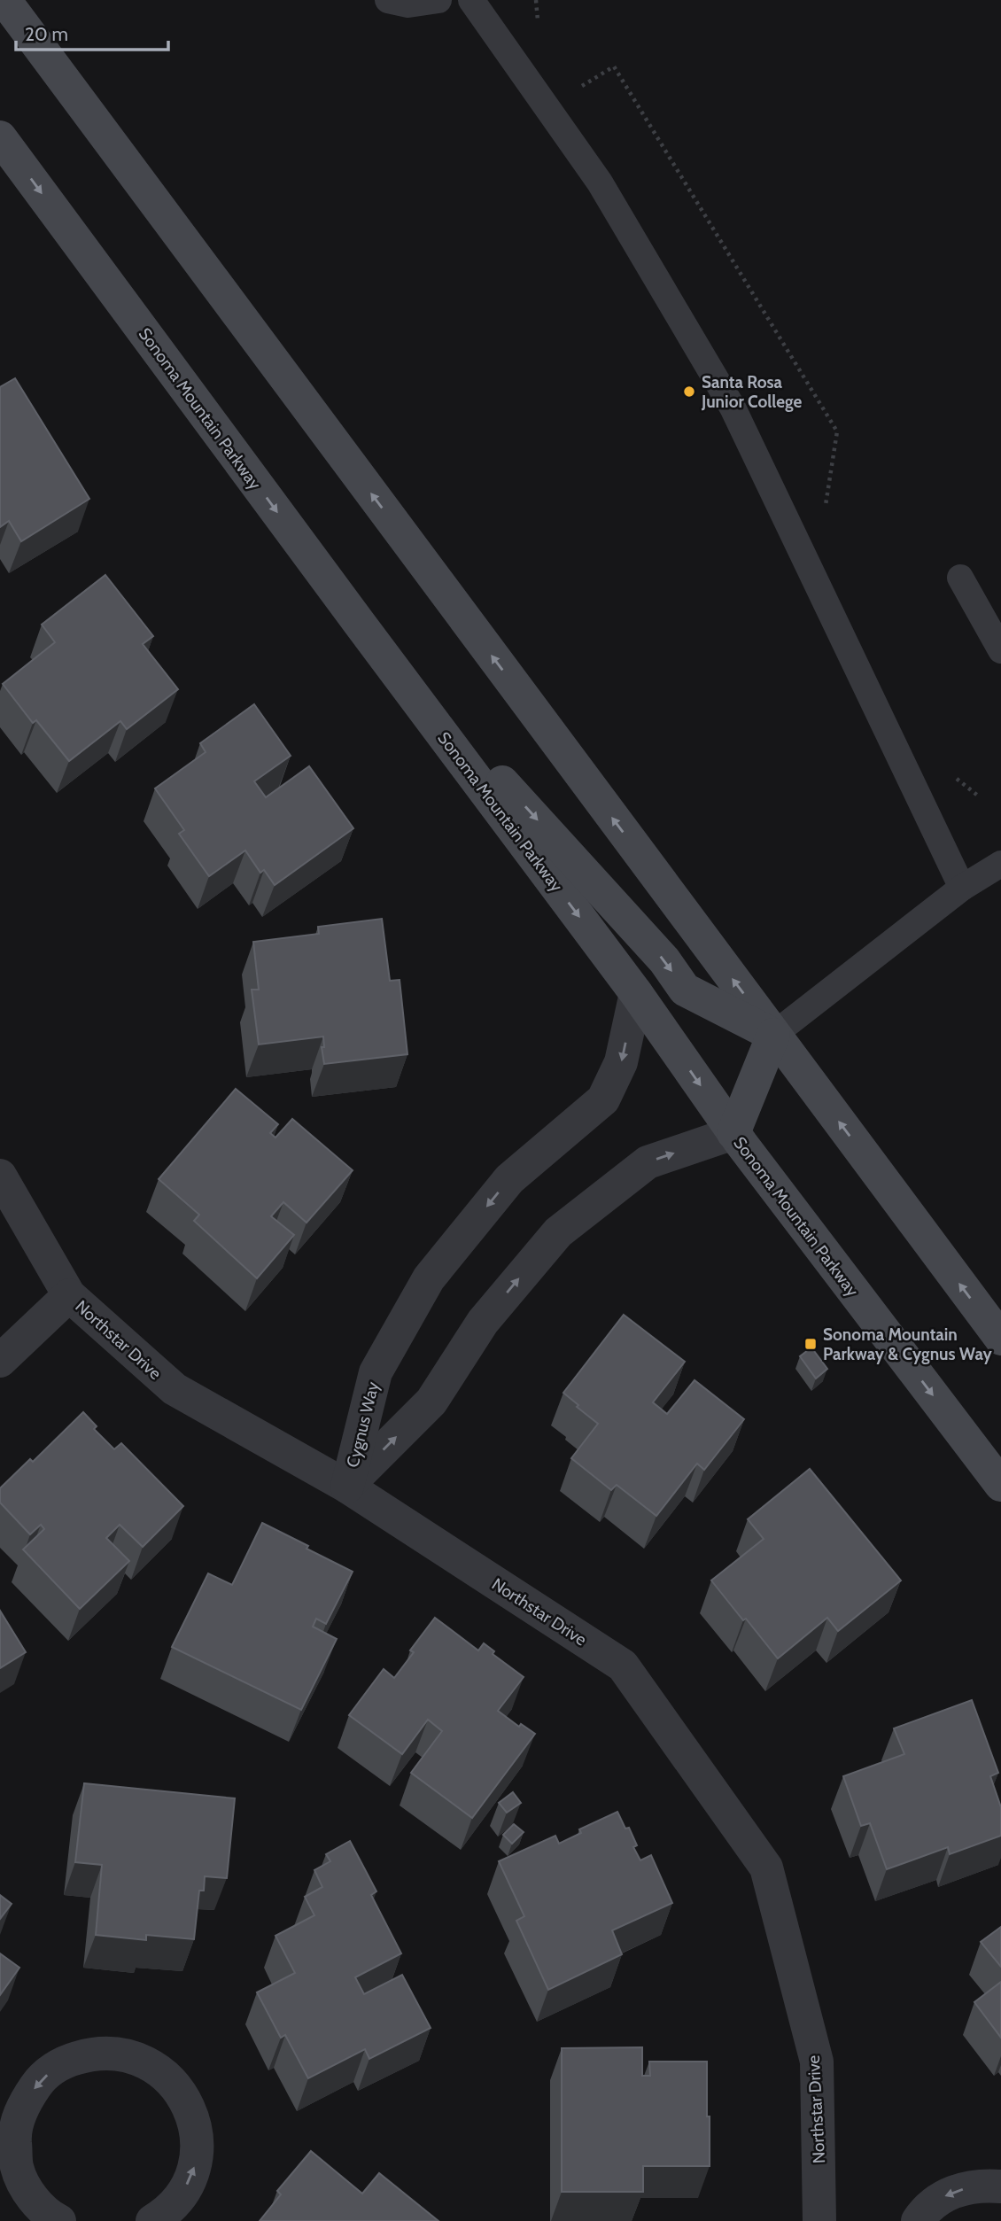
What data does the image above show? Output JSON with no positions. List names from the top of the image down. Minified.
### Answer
{"streets":{"main road":["Sonoma Mountain Parkway"],"street":["Northstar Drive","Cygnus Way"]},"crossings":[["Sonoma Mountain Parkway","Cygnus Way"],["Northstar Drive","Cygnus Way"]],"places":{"other":["Santa Rosa Junior College"],"transit":["Sonoma Mountain Parkway & Cygnus Way"]},"scale_bar":"20 m"}
